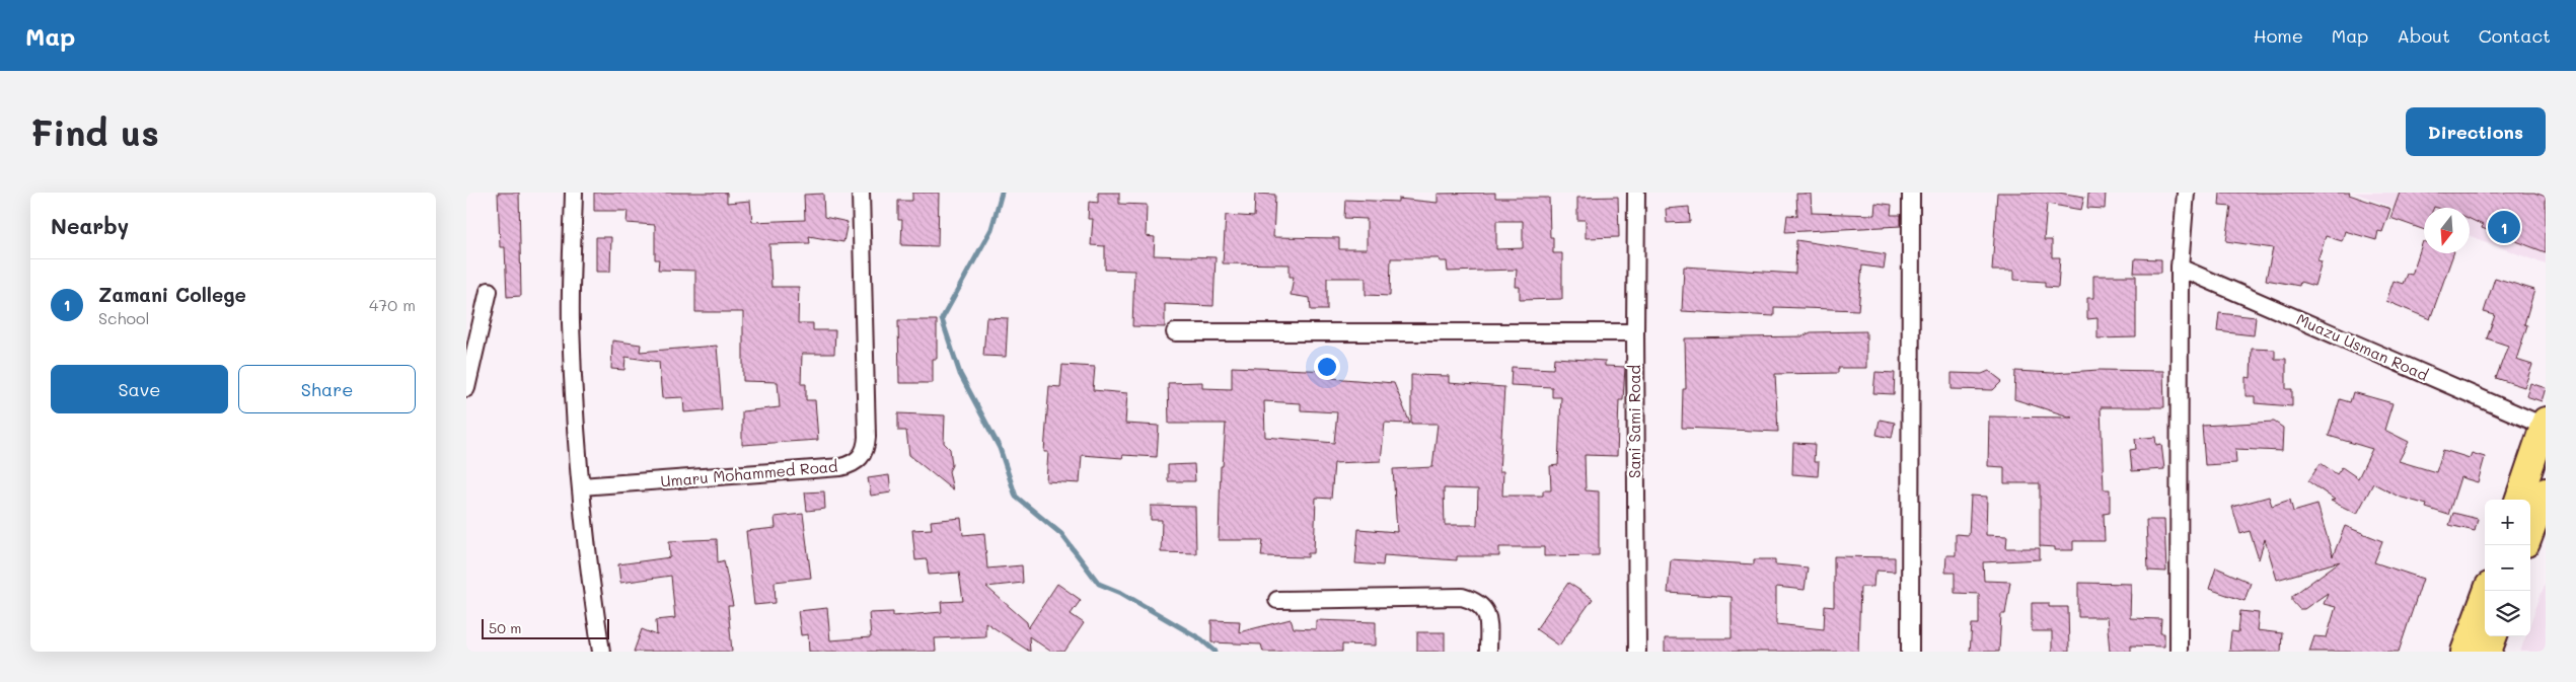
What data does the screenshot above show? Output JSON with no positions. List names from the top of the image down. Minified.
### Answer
{"streets":{"street":["Muazu Usman Road","Sani Sami Road","Umaru Mohammed Road"]},"scale_bar":"50 m","north":"bottom","page":{"header":"Map","nav":["Home","Map","About","Contact"],"buttons":["Directions",["Save","Share"]],"title":"Find us","heading":"Nearby","pins":"1","list":[{"mark":"1","name":"Zamani College","note":"School","value":"470 m"}],"map_buttons":["+","−"],"scale":"50 m"}}
